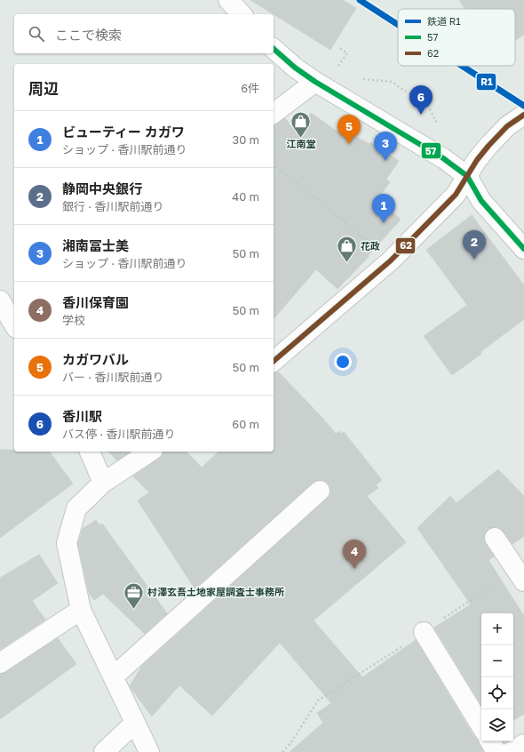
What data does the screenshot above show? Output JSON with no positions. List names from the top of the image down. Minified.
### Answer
{"places":{"shop":["江南堂","花政"],"office":["村澤玄吾土地家屋調査士事務所"]},"lines":["rail line R1","transit line 57","transit line 62"],"legend":["鉄道 R1","57","62"],"page":{"search":"ここで検索","heading":["周辺","6件"],"pins":["6","5","3","1","2","4"],"list":[{"mark":"1","name":"ビューティー カガワ","note":"ショップ · 香川駅前通り","value":"30 m"},{"mark":"2","name":"静岡中央銀行","note":"銀行 · 香川駅前通り","value":"40 m"},{"mark":"3","name":"湘南冨士美","note":"ショップ · 香川駅前通り","value":"50 m"},{"mark":"4","name":"香川保育園","note":"学校","value":"50 m"},{"mark":"5","name":"カガワバル","note":"バー · 香川駅前通り","value":"50 m"},{"mark":"6","name":"香川駅","note":"バス停 · 香川駅前通り","value":"60 m"}],"map_buttons":["+","−"]}}
